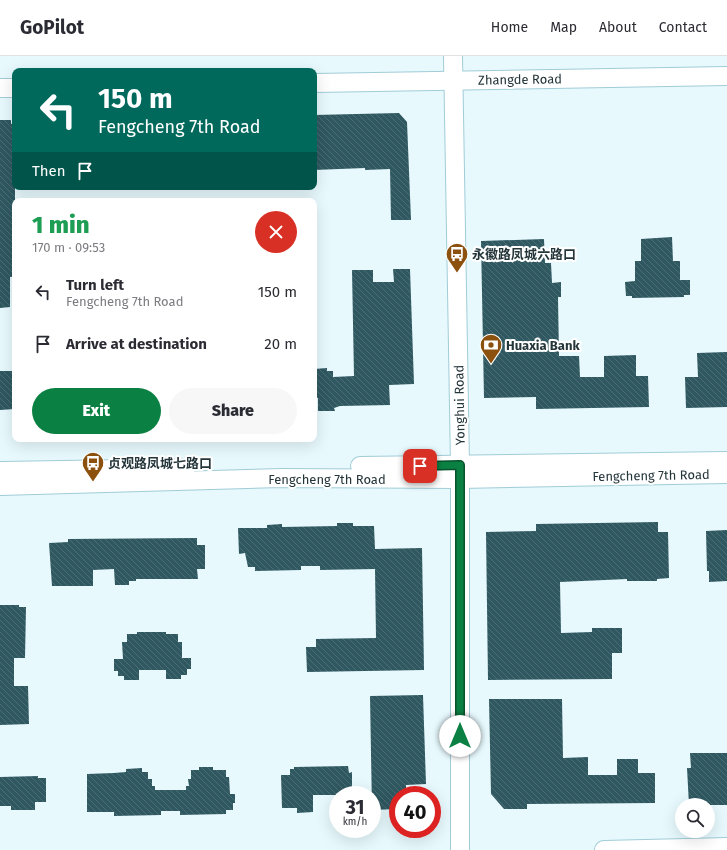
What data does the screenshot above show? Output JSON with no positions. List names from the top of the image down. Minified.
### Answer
{"streets":{"street":["Zhangde Road","Yonghui Road","Fengcheng 7th Road"]},"crossings":[["Zhangde Road","Yonghui Road"],["Yonghui Road","Fengcheng 7th Road"]],"places":{"bus stop":["永徽路凤城六路口","贞观路凤城七路口"],"bank":["Huaxia Bank"]},"page":{"header":"GoPilot","nav":["Home","Map","About","Contact"],"turn":["150 m","Fengcheng 7th Road"],"then":"Then","heading":["1 min","170 m · 09:53"],"list":[{"name":"Turn left","note":"Fengcheng 7th Road","value":"150 m"},{"name":"Arrive at destination","value":"20 m"}],"buttons":["Exit","Share"],"speed":"31 km/h","limit":"40"}}
